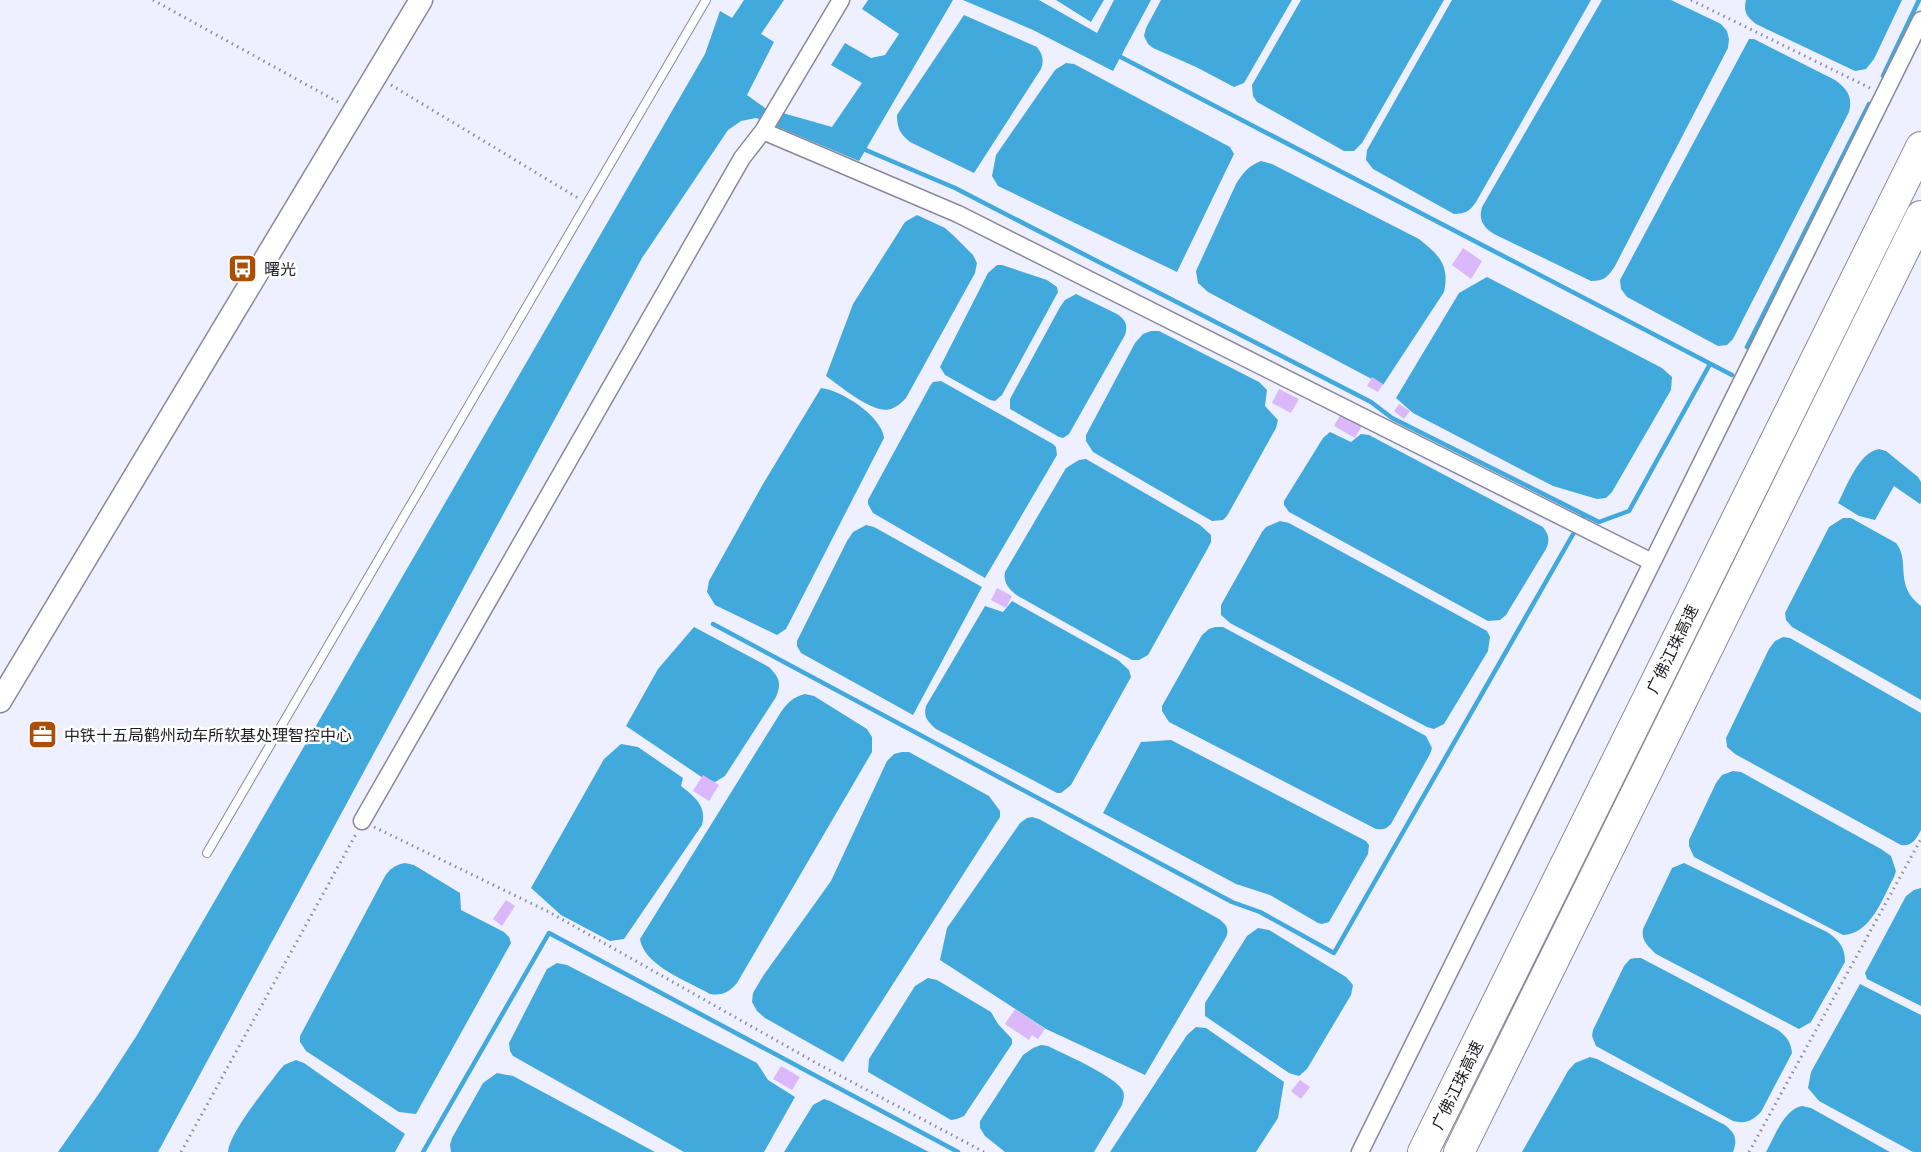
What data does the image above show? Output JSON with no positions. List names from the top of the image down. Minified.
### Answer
{"streets":{"highway":["广佛江珠高速"]},"places":{"bus stop":["曙光"],"office":["中铁十五局鹤州动车所软基处理智控中心"]}}
